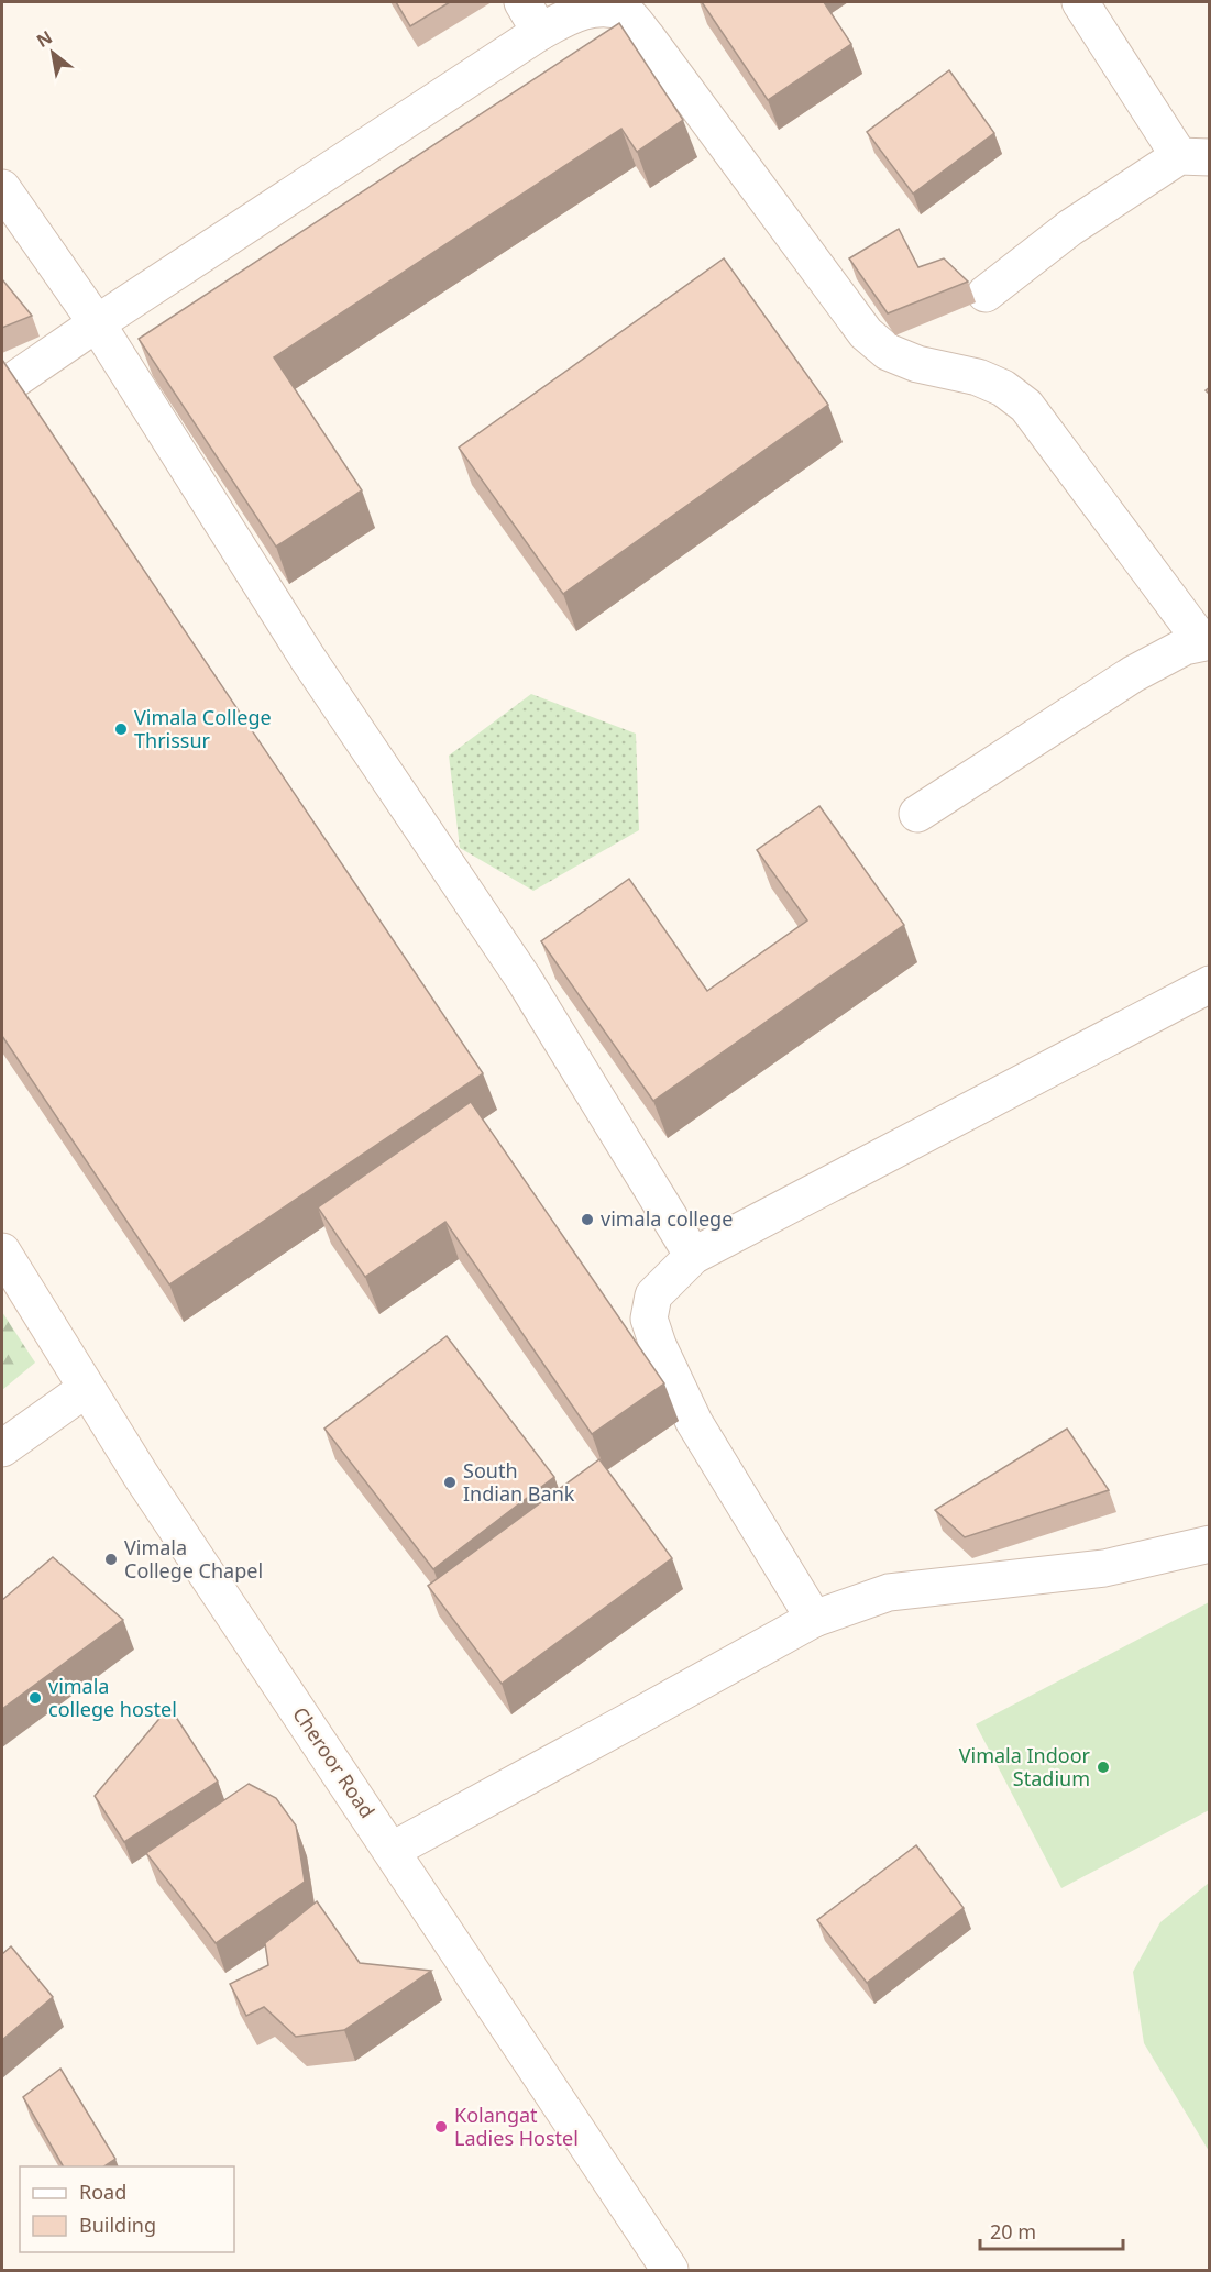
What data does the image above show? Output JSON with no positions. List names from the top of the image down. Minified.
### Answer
{"streets":{"street":["Cheroor Road"]},"places":["Vimala College Thrissur","vimala college","South Indian Bank","Vimala College Chapel","vimala college hostel","Vimala Indoor Stadium","Kolangat Ladies Hostel"],"legend":["Road","Building"],"scale_bar":"20 m","north":"top left"}
